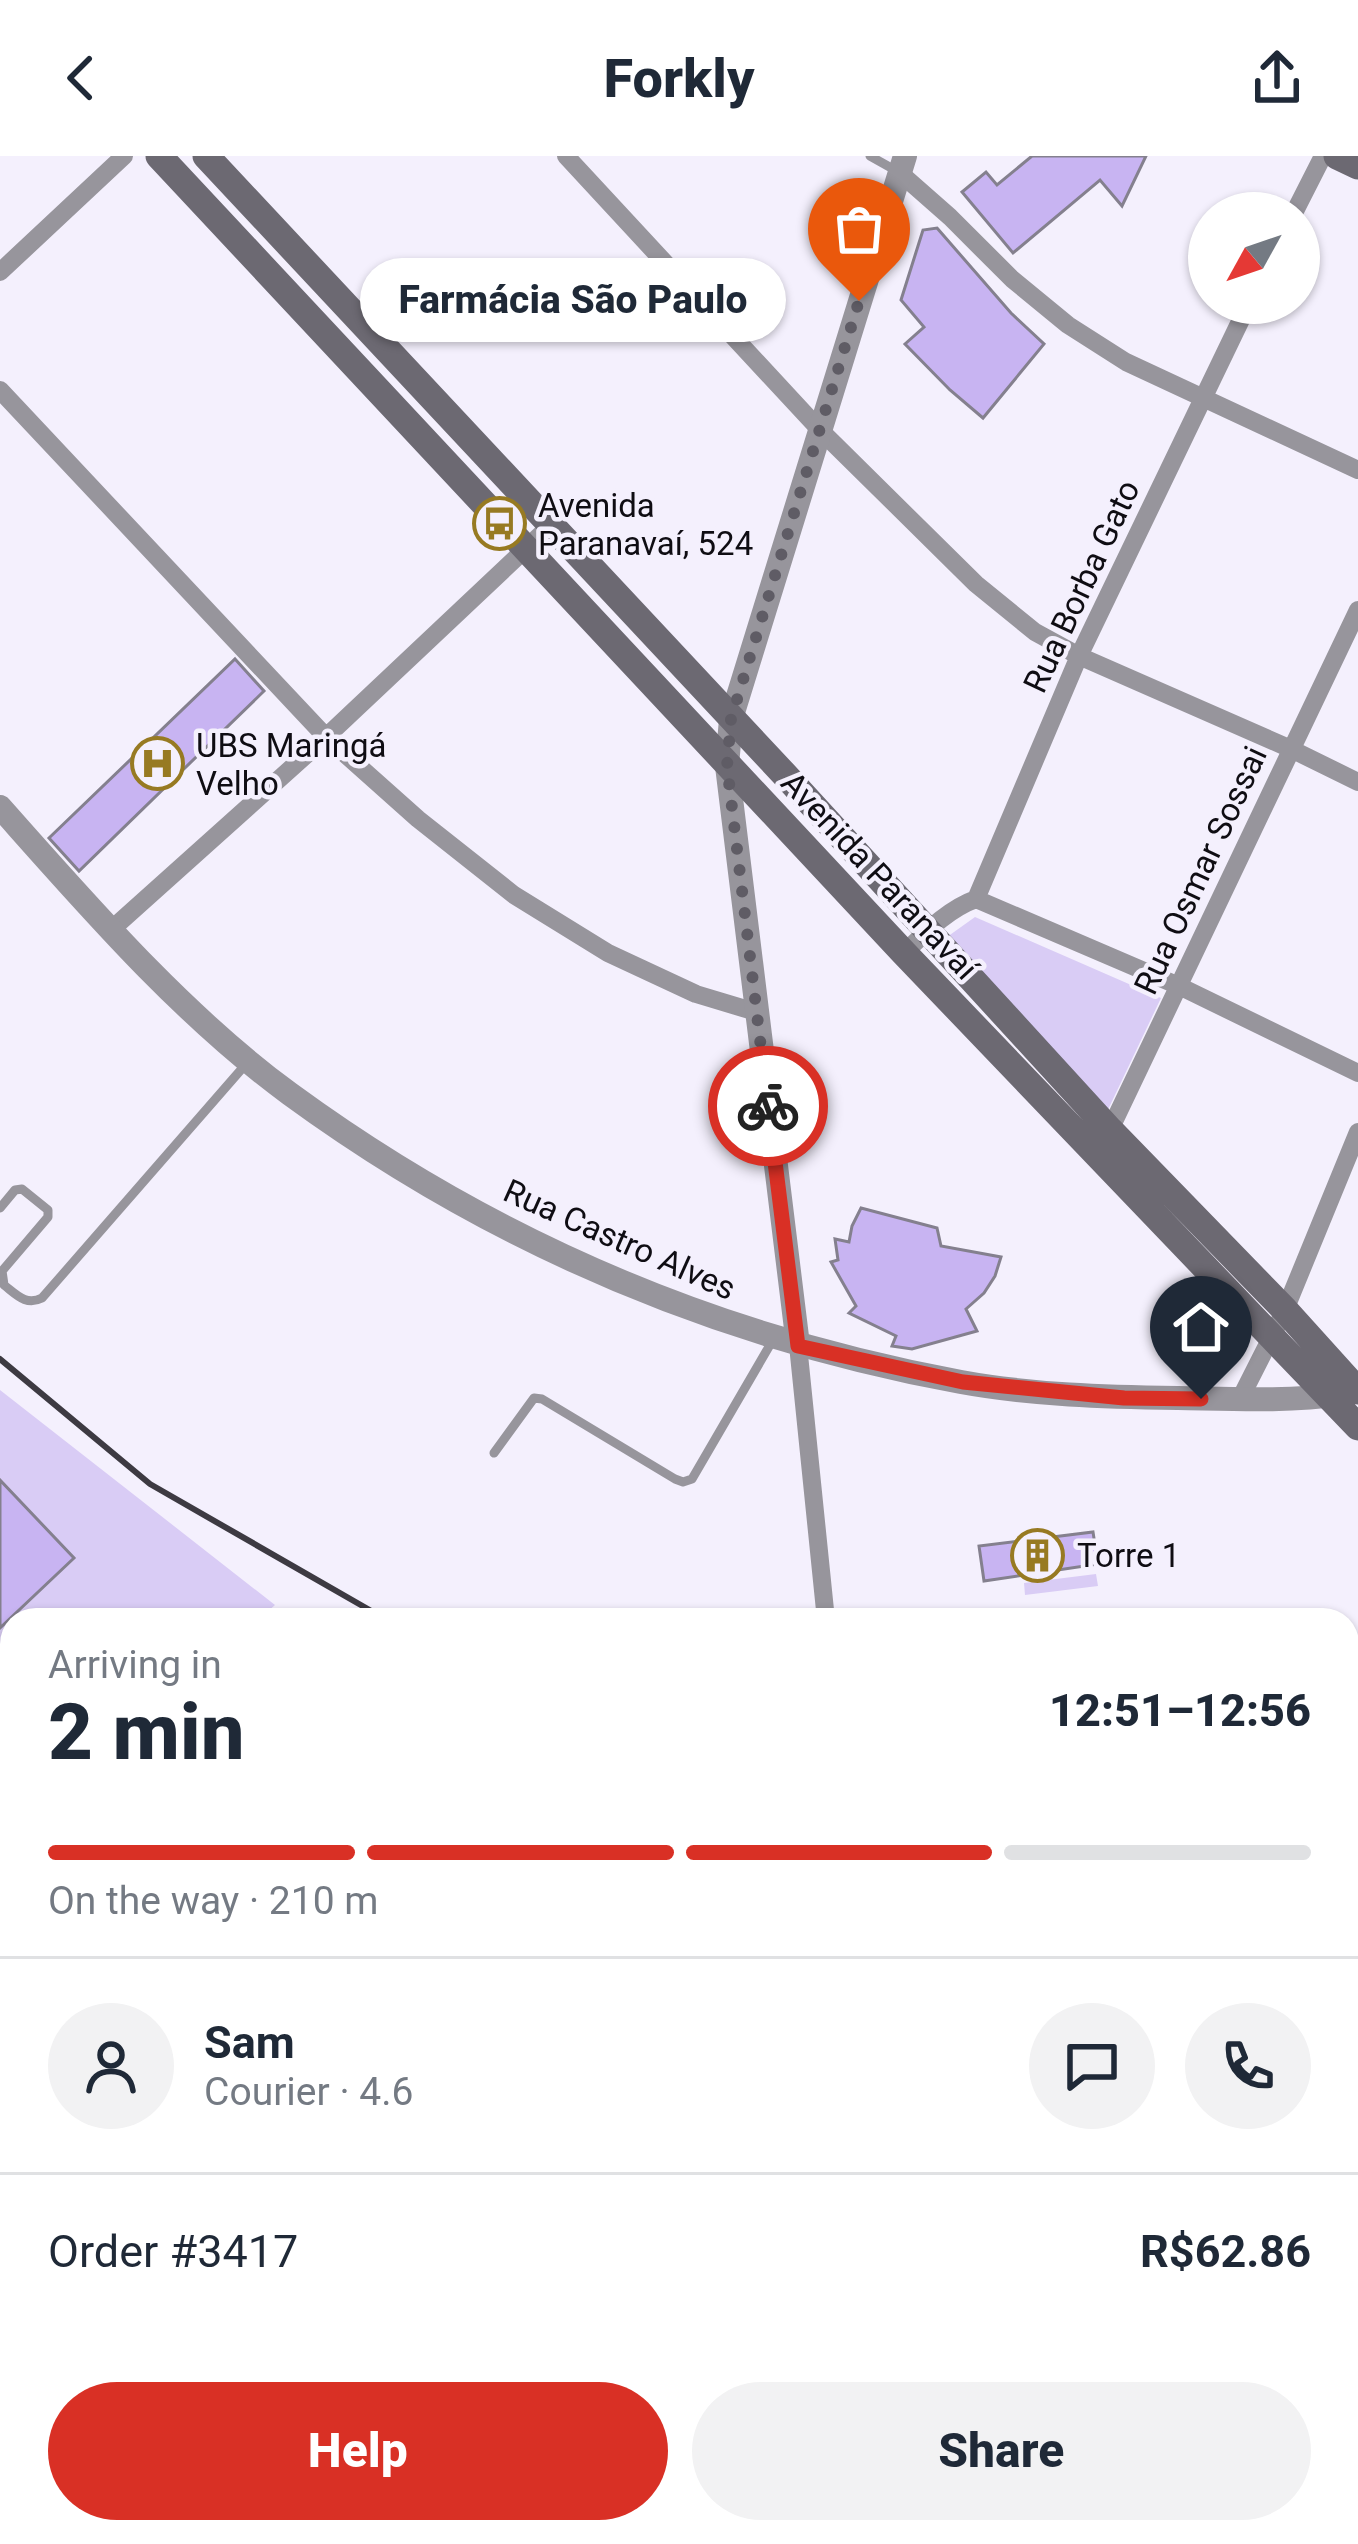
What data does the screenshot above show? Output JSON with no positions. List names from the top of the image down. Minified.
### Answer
{"streets":{"main road":["Avenida Paranavaí"],"street":["Rua Borba Gato","Rua Osmar Sossai","Rua Castro Alves"]},"crossings":[["Rua Osmar Sossai","Avenida Paranavaí"],["Avenida Paranavaí","Rua Castro Alves"]],"places":{"other":["Farmácia São Paulo"],"bus stop":["Avenida Paranavaí, 524"],"hospital":["UBS Maringá Velho"],"building":["Torre 1"]},"north":"bottom left","page":{"header":"Forkly","bubble":"Farmácia São Paulo","heading":["2 min","Arriving in","12:51–12:56"],"panel":["Sam","Courier · 4.6","Order #3417","R$62.86"],"bar":"On the way · 210 m","buttons":["Help","Share"]}}
